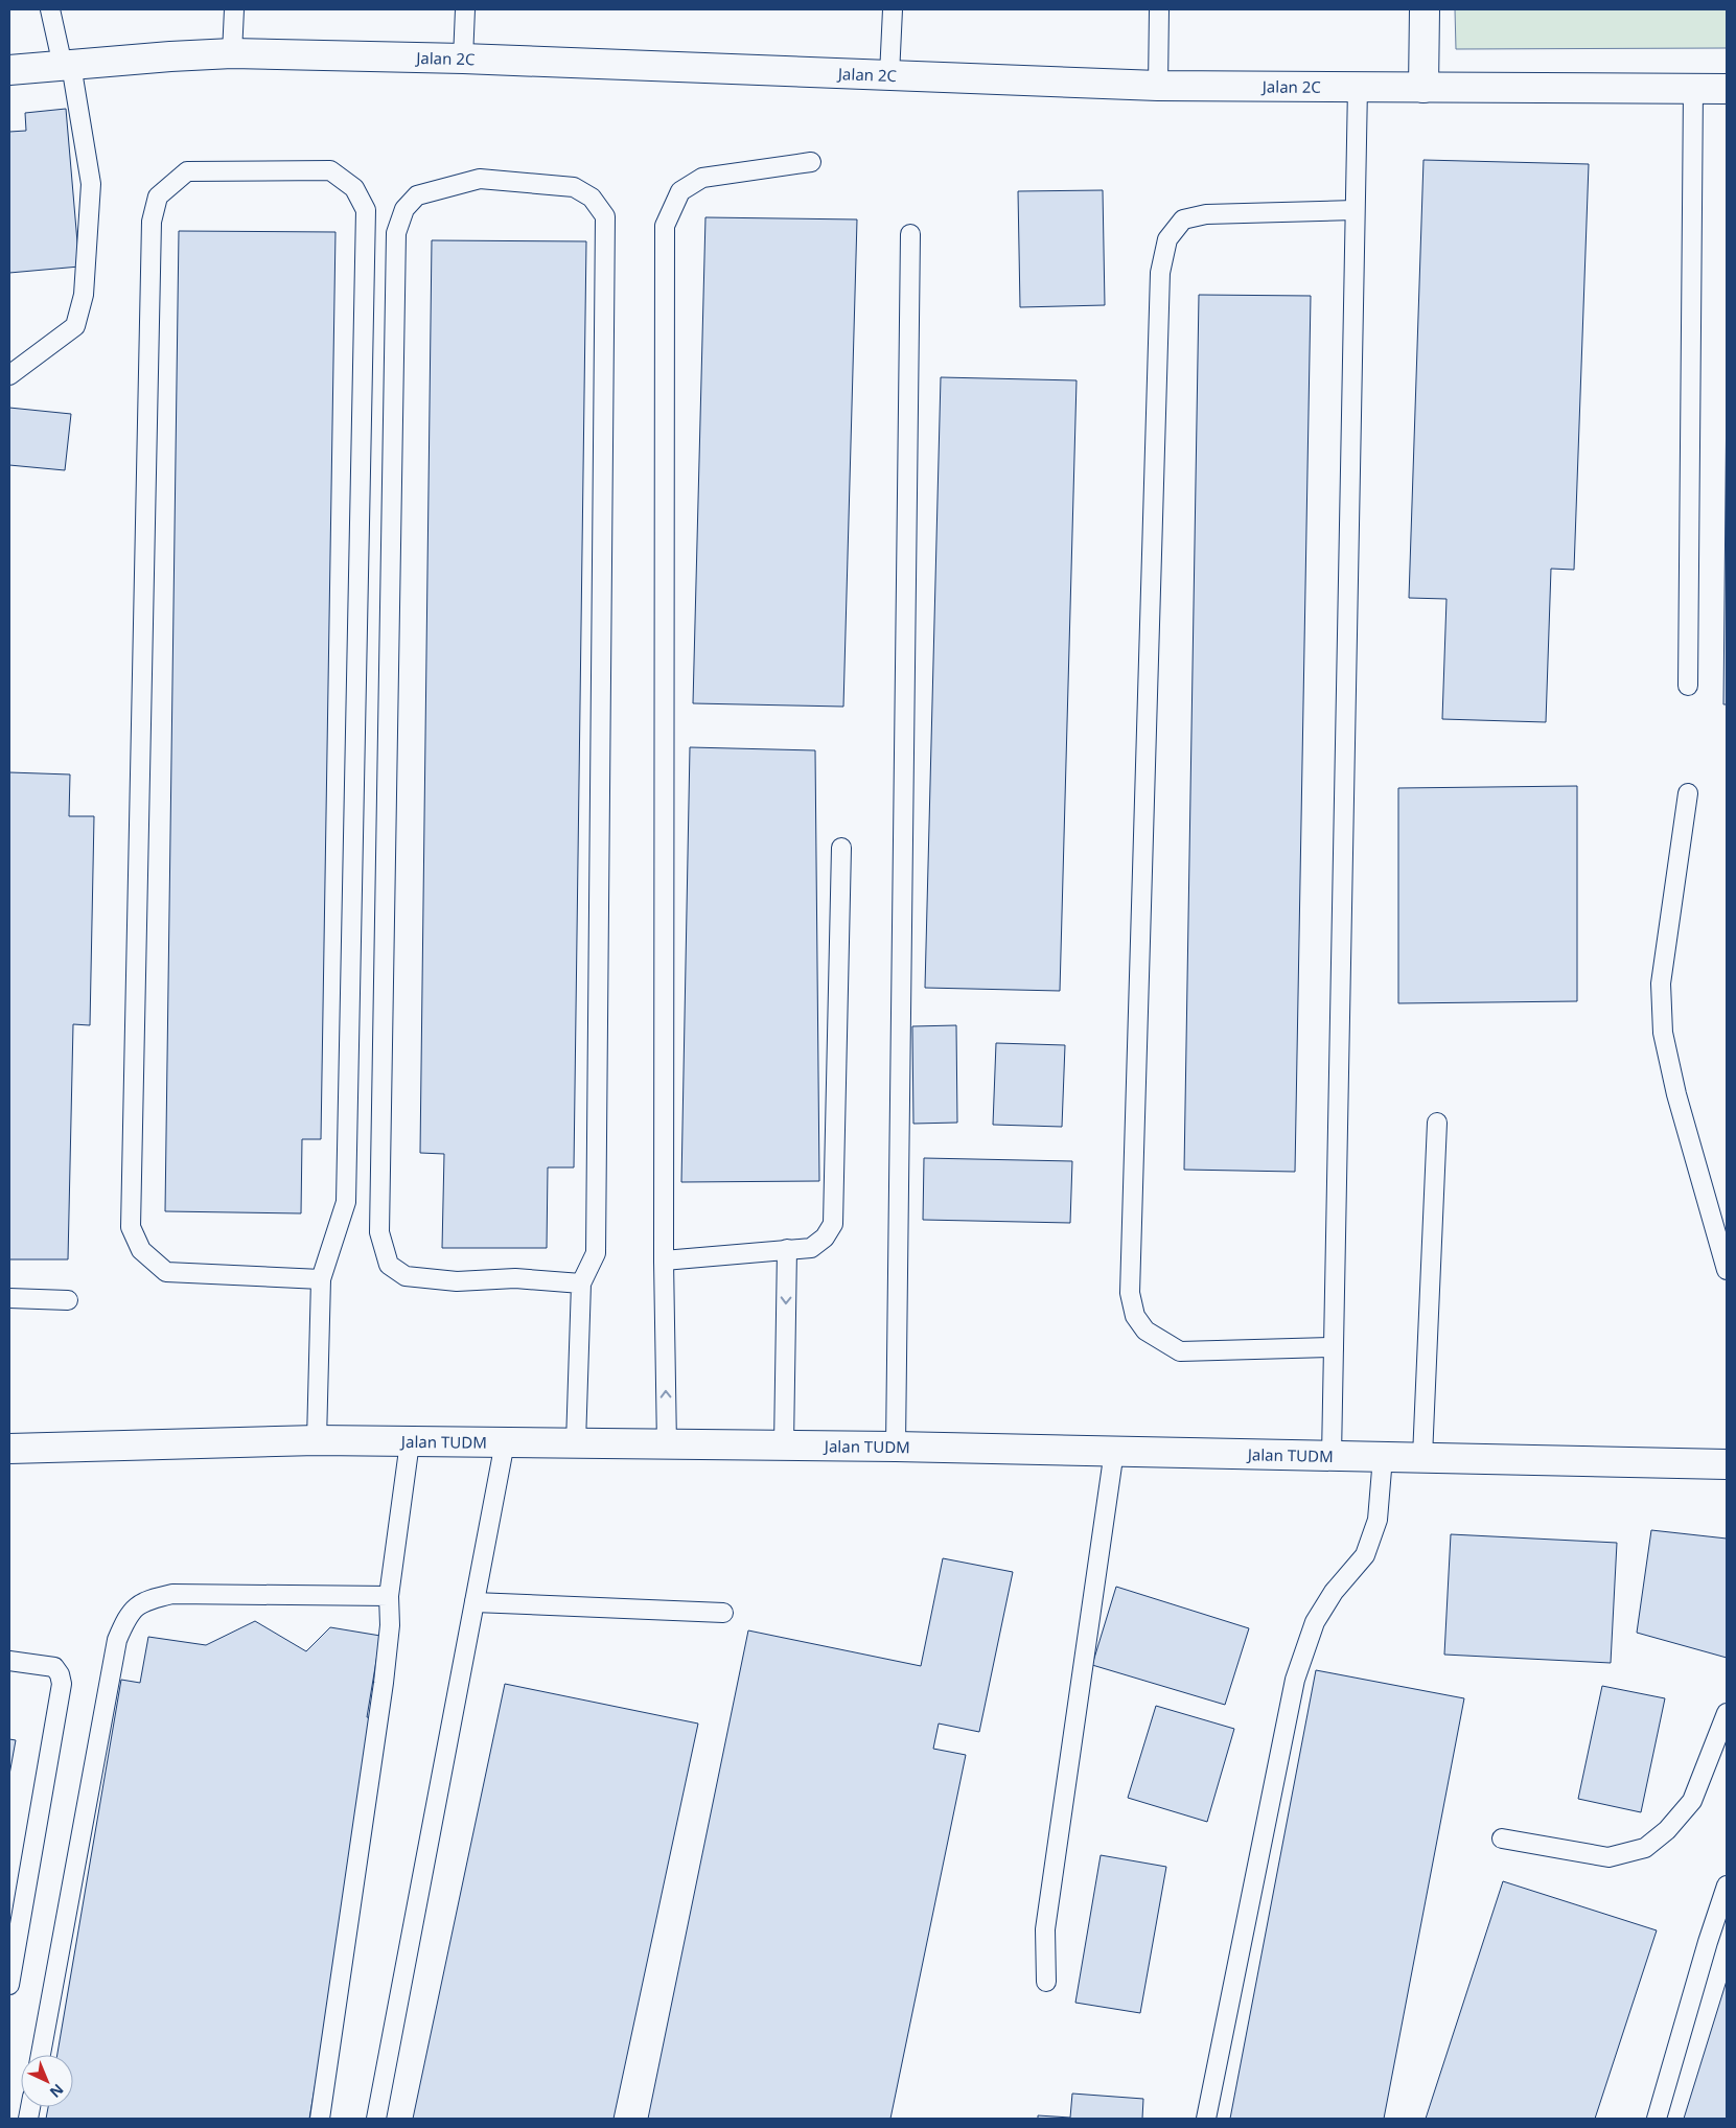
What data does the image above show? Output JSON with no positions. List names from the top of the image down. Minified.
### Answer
{"streets":{"street":["Jalan 2C","Jalan TUDM"]},"north":"bottom right"}
